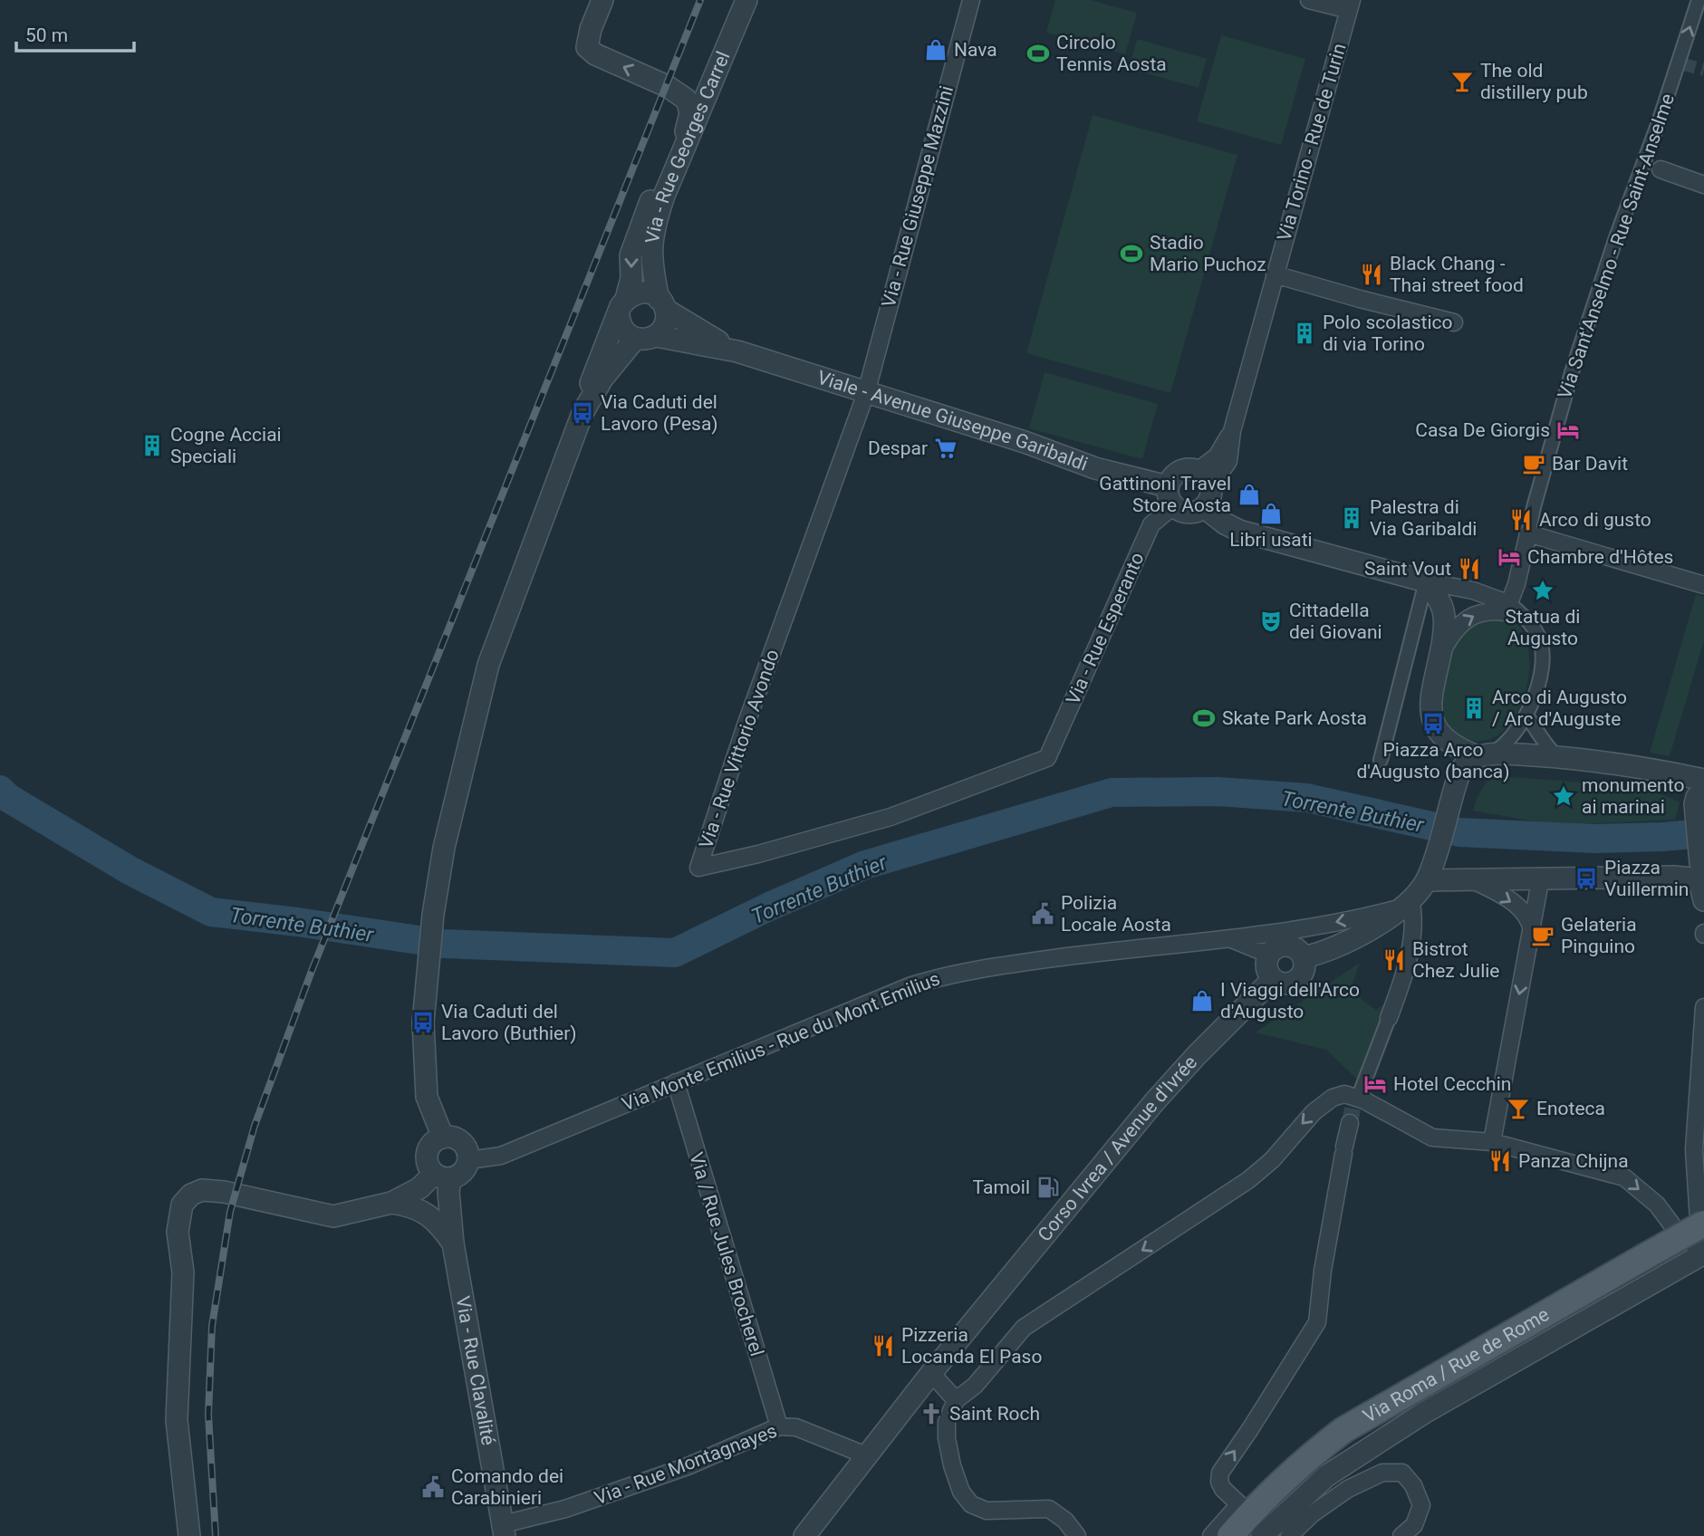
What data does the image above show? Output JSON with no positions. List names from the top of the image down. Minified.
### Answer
{"streets":{"main road":["Via Roma / Rue de Rome"],"street":["Via Torino - Rue de Turin","Via - Rue Georges Carrel","Via - Rue Giuseppe Mazzini","Via Sant'Anselmo - Rue Saint-Anselme","Viale - Avenue Giuseppe Garibaldi","Via - Rue Esperanto","Via - Rue Vittorio Avondo","Via Monte Emilius - Rue du Mont Emilius","Corso Ivrea / Avenue d'Ivrée","Via / Rue Jules Brocherel","Via - Rue Clavalité","Via - Rue Montagnayes"]},"crossings":[["Via Torino - Rue de Turin","Viale - Avenue Giuseppe Garibaldi"],["Via Torino - Rue de Turin","Via - Rue Esperanto"],["Via - Rue Georges Carrel","Viale - Avenue Giuseppe Garibaldi"],["Via - Rue Giuseppe Mazzini","Viale - Avenue Giuseppe Garibaldi"],["Via - Rue Giuseppe Mazzini","Via - Rue Vittorio Avondo"],["Viale - Avenue Giuseppe Garibaldi","Via - Rue Esperanto"],["Viale - Avenue Giuseppe Garibaldi","Via - Rue Vittorio Avondo"],["Via - Rue Esperanto","Via - Rue Vittorio Avondo"],["Via Monte Emilius - Rue du Mont Emilius","Via / Rue Jules Brocherel"],["Via Monte Emilius - Rue du Mont Emilius","Via - Rue Clavalité"],["Corso Ivrea / Avenue d'Ivrée","Via - Rue Montagnayes"],["Via / Rue Jules Brocherel","Via - Rue Montagnayes"],["Via - Rue Clavalité","Via - Rue Montagnayes"]],"water":["Torrente Buthier"],"places":{"shop":["Nava","Gattinoni Travel Store Aosta","Libri usati","I Viaggi dell'Arco d'Augusto"],"sports":["Circolo Tennis Aosta","Stadio Mario Puchoz","Skate Park Aosta"],"bar":["The old distillery pub","Enoteca"],"restaurant":["Black Chang - Thai street food","Arco di gusto","Saint Vout","Bistrot Chez Julie","Panza Chijna","Pizzeria Locanda El Paso"],"building":["Polo scolastico di via Torino","Cogne Acciai Speciali","Palestra di Via Garibaldi","Arco di Augusto / Arc d'Auguste"],"bus stop":["Via Caduti del Lavoro (Pesa)","Piazza Arco d'Augusto (banca)","Piazza Vuillermin","Via Caduti del Lavoro (Buthier)"],"hotel":["Casa De Giorgis","Chambre d'Hôtes","Hotel Cecchin"],"supermarket":["Despar"],"cafe":["Bar Davit","Gelateria Pinguino"],"place":["Statua di Augusto","monumento ai marinai"],"theatre":["Cittadella dei Giovani"],"public building":["Polizia Locale Aosta","Comando dei Carabinieri"],"fuel station":["Tamoil"],"church":["Saint Roch"]},"scale_bar":"50 m"}
